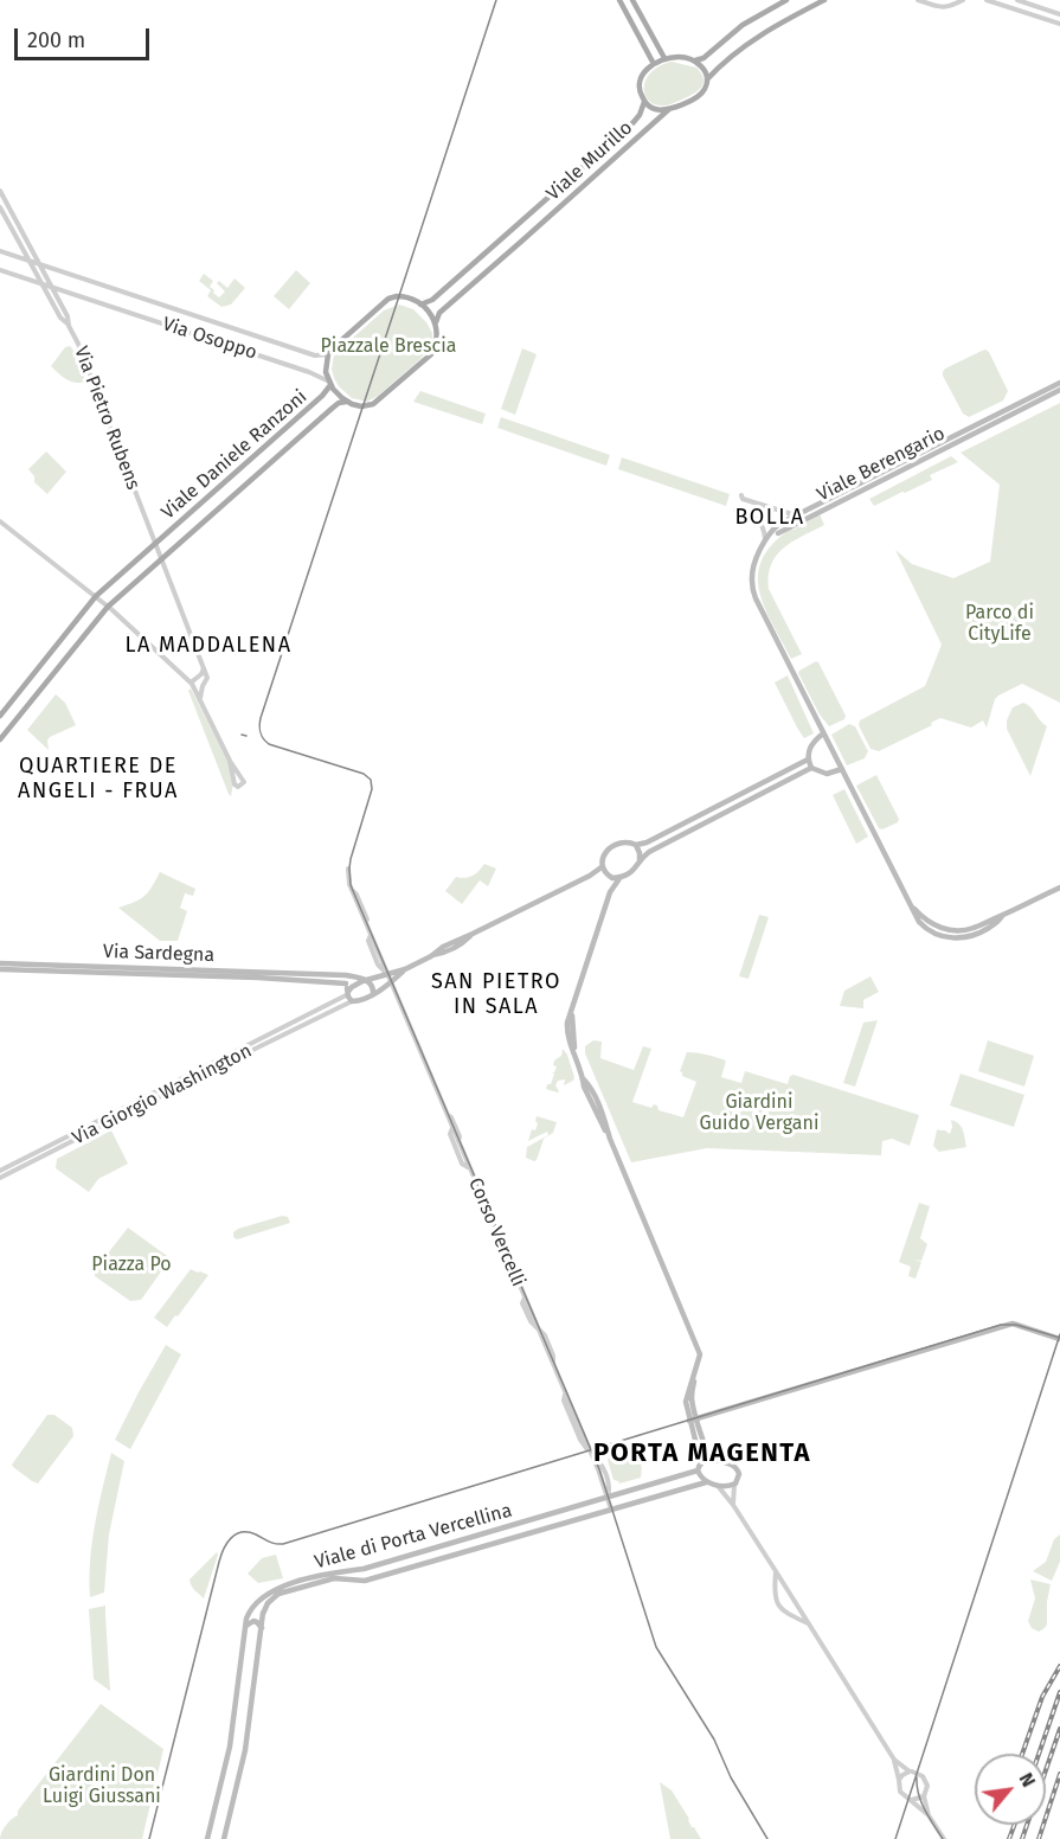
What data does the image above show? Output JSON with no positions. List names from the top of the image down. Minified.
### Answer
{"streets":{"main road":["Viale Murillo","Viale Daniele Ranzoni","Viale Berengario","Via Sardegna","Viale di Porta Vercellina"],"street":["Via Osoppo","Via Pietro Rubens","Via Giorgio Washington","Corso Vercelli"]},"crossings":[["Viale Murillo","Via Osoppo"],["Viale Murillo","Viale Daniele Ranzoni"],["Via Osoppo","Viale Daniele Ranzoni"],["Via Pietro Rubens","Viale Daniele Ranzoni"],["Corso Vercelli","Viale di Porta Vercellina"]],"districts":["BOLLA","LA MADDALENA","QUARTIERE DE ANGELI - FRUA","SAN PIETRO IN SALA","PORTA MAGENTA"],"parks":["Piazzale Brescia","Parco di CityLife","Giardini Guido Vergani","Piazza Po","Giardini Don Luigi Giussani"],"scale_bar":"200 m","north":"top right"}
